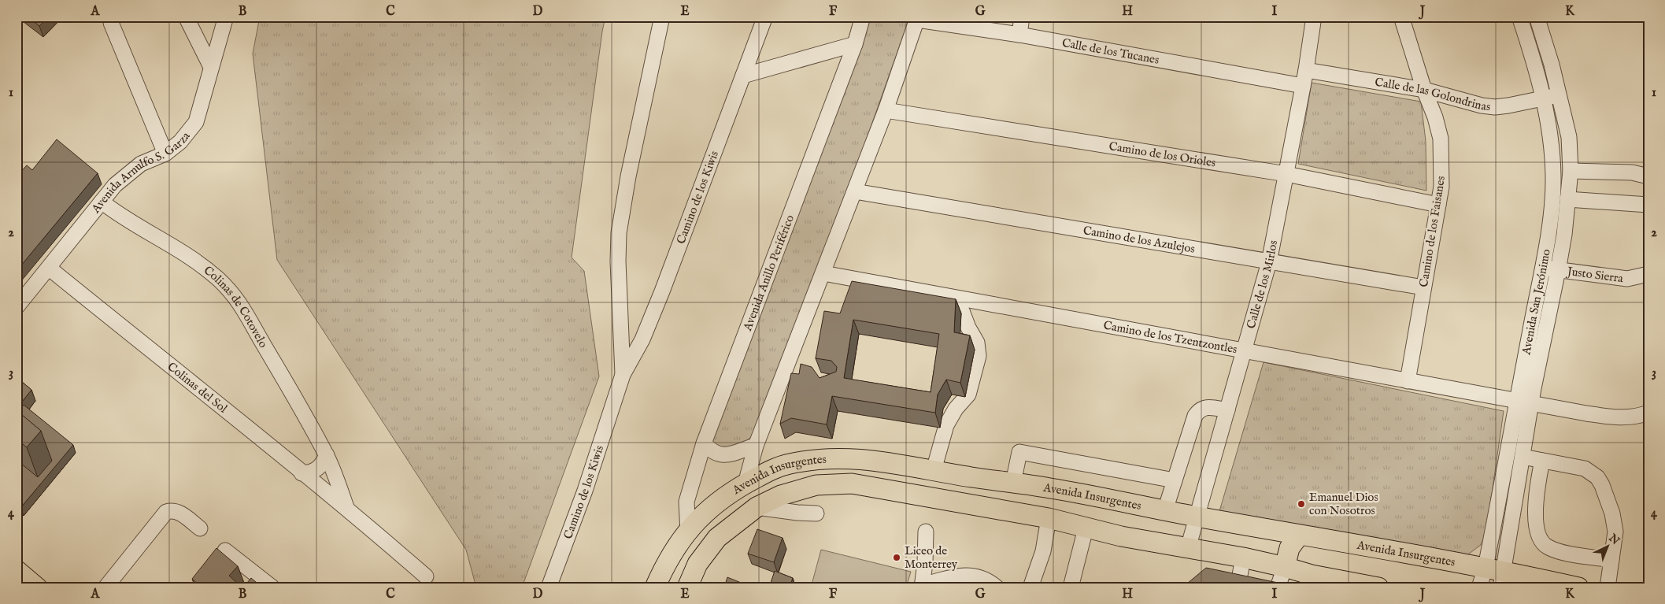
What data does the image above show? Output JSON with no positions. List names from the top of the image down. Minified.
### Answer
{"streets":{"main road":["Avenida Insurgentes"],"street":["Calle de los Tucanes","Calle de las Golondrinas","Camino de los Orioles","Avenida Arnulfo S. Garza","Camino de los Kiwis","Camino de los Faisanes","Camino de los Azulejos","Avenida Anillo Periférico","Justo Sierra","Calle de los Mirlos","Avenida San Jerónimo","Colinas de Cotovelo","Camino de los Tzentzontles","Colinas del Sol"]},"crossings":[["Calle de los Tucanes","Calle de los Mirlos"],["Calle de las Golondrinas","Camino de los Faisanes"],["Calle de las Golondrinas","Calle de los Mirlos"],["Calle de las Golondrinas","Avenida San Jerónimo"],["Camino de los Orioles","Camino de los Faisanes"],["Camino de los Orioles","Calle de los Mirlos"],["Avenida Arnulfo S. Garza","Colinas de Cotovelo"],["Avenida Arnulfo S. Garza","Colinas del Sol"],["Camino de los Faisanes","Camino de los Azulejos"],["Camino de los Faisanes","Camino de los Tzentzontles"],["Camino de los Azulejos","Calle de los Mirlos"],["Avenida Anillo Periférico","Avenida Insurgentes"],["Justo Sierra","Avenida San Jerónimo"],["Calle de los Mirlos","Camino de los Tzentzontles"],["Calle de los Mirlos","Avenida Insurgentes"],["Avenida San Jerónimo","Camino de los Tzentzontles"],["Avenida San Jerónimo","Avenida Insurgentes"],["Colinas de Cotovelo","Colinas del Sol"]],"places":["Emanuel Dios con Nosotros","Liceo de Monterrey"],"north":"top right","grid":{"columns":["A","B","C","D","E","F","G","H","I","J","K"],"rows":["1","2","3","4"]}}
